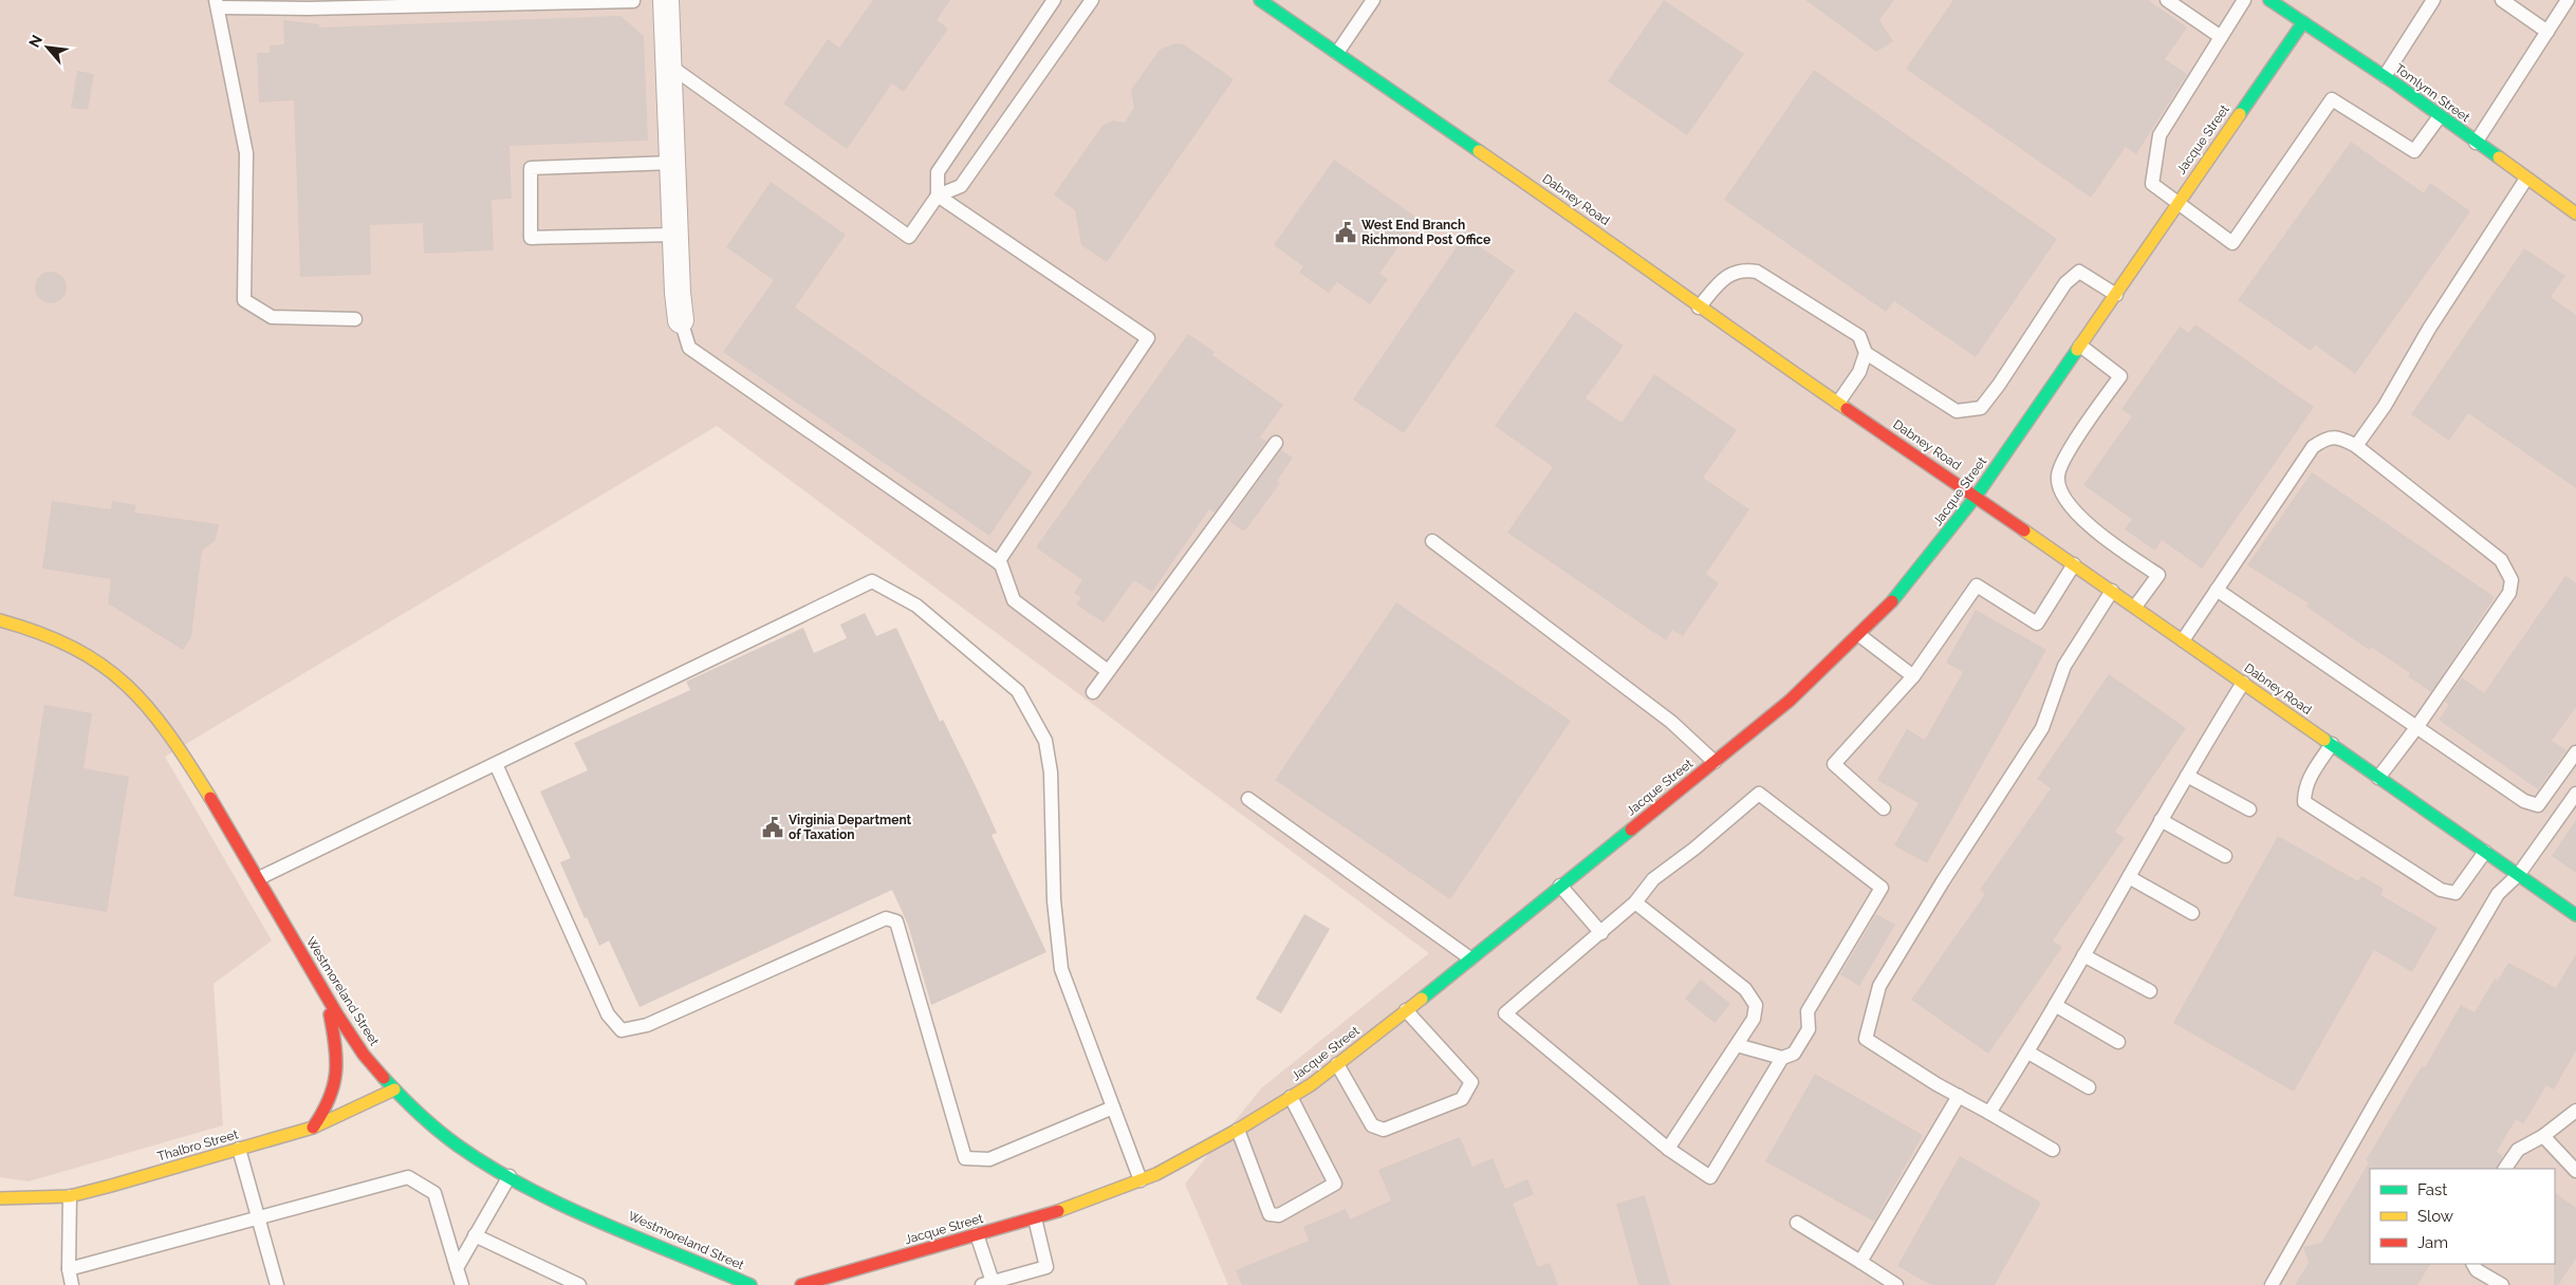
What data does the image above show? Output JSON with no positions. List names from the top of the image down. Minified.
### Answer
{"streets":{"street":["Tomlynn Street","Jacque Street","Dabney Road","Westmoreland Street","Thalbro Street"]},"crossings":[["Tomlynn Street","Jacque Street"],["Jacque Street","Dabney Road"],["Westmoreland Street","Thalbro Street"]],"places":{"public building":["West End Branch Richmond Post Office","Virginia Department of Taxation"]},"legend":["Fast","Slow","Jam"],"north":"top left"}
